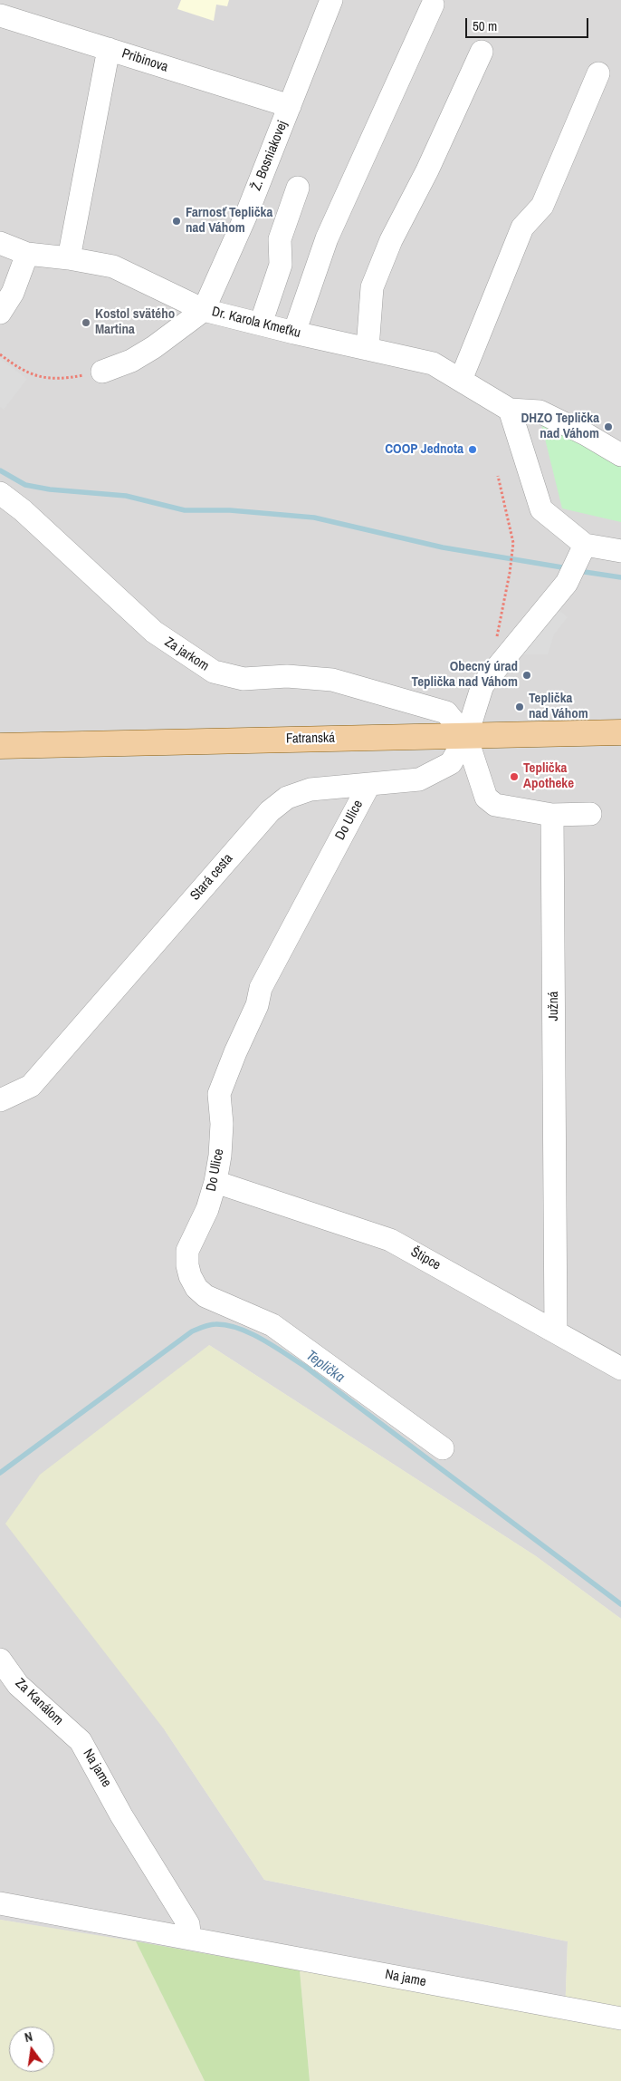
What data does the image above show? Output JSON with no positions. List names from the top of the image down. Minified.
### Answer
{"streets":{"main road":["Fatranská"],"street":["Pribinova","Ž. Bosniakovej","Dr. Karola Kmeťku","Za jarkom","Do Ulice","Stará cesta","Južná","Štipce","Za Kanálom","Na jame"]},"crossings":[["Pribinova","Ž. Bosniakovej"],["Ž. Bosniakovej","Dr. Karola Kmeťku"],["Za jarkom","Fatranská"],["Za jarkom","Stará cesta"],["Fatranská","Stará cesta"],["Do Ulice","Stará cesta"],["Do Ulice","Štipce"],["Južná","Štipce"],["Za Kanálom","Na jame"]],"water":["Teplička"],"places":["Farnosť Teplička nad Váhom","Kostol svätého Martina","DHZO Teplička nad Váhom","COOP Jednota","Obecný úrad Teplička nad Váhom","Teplička nad Váhom","Teplička Apotheke"],"scale_bar":"50 m","north":"top"}
